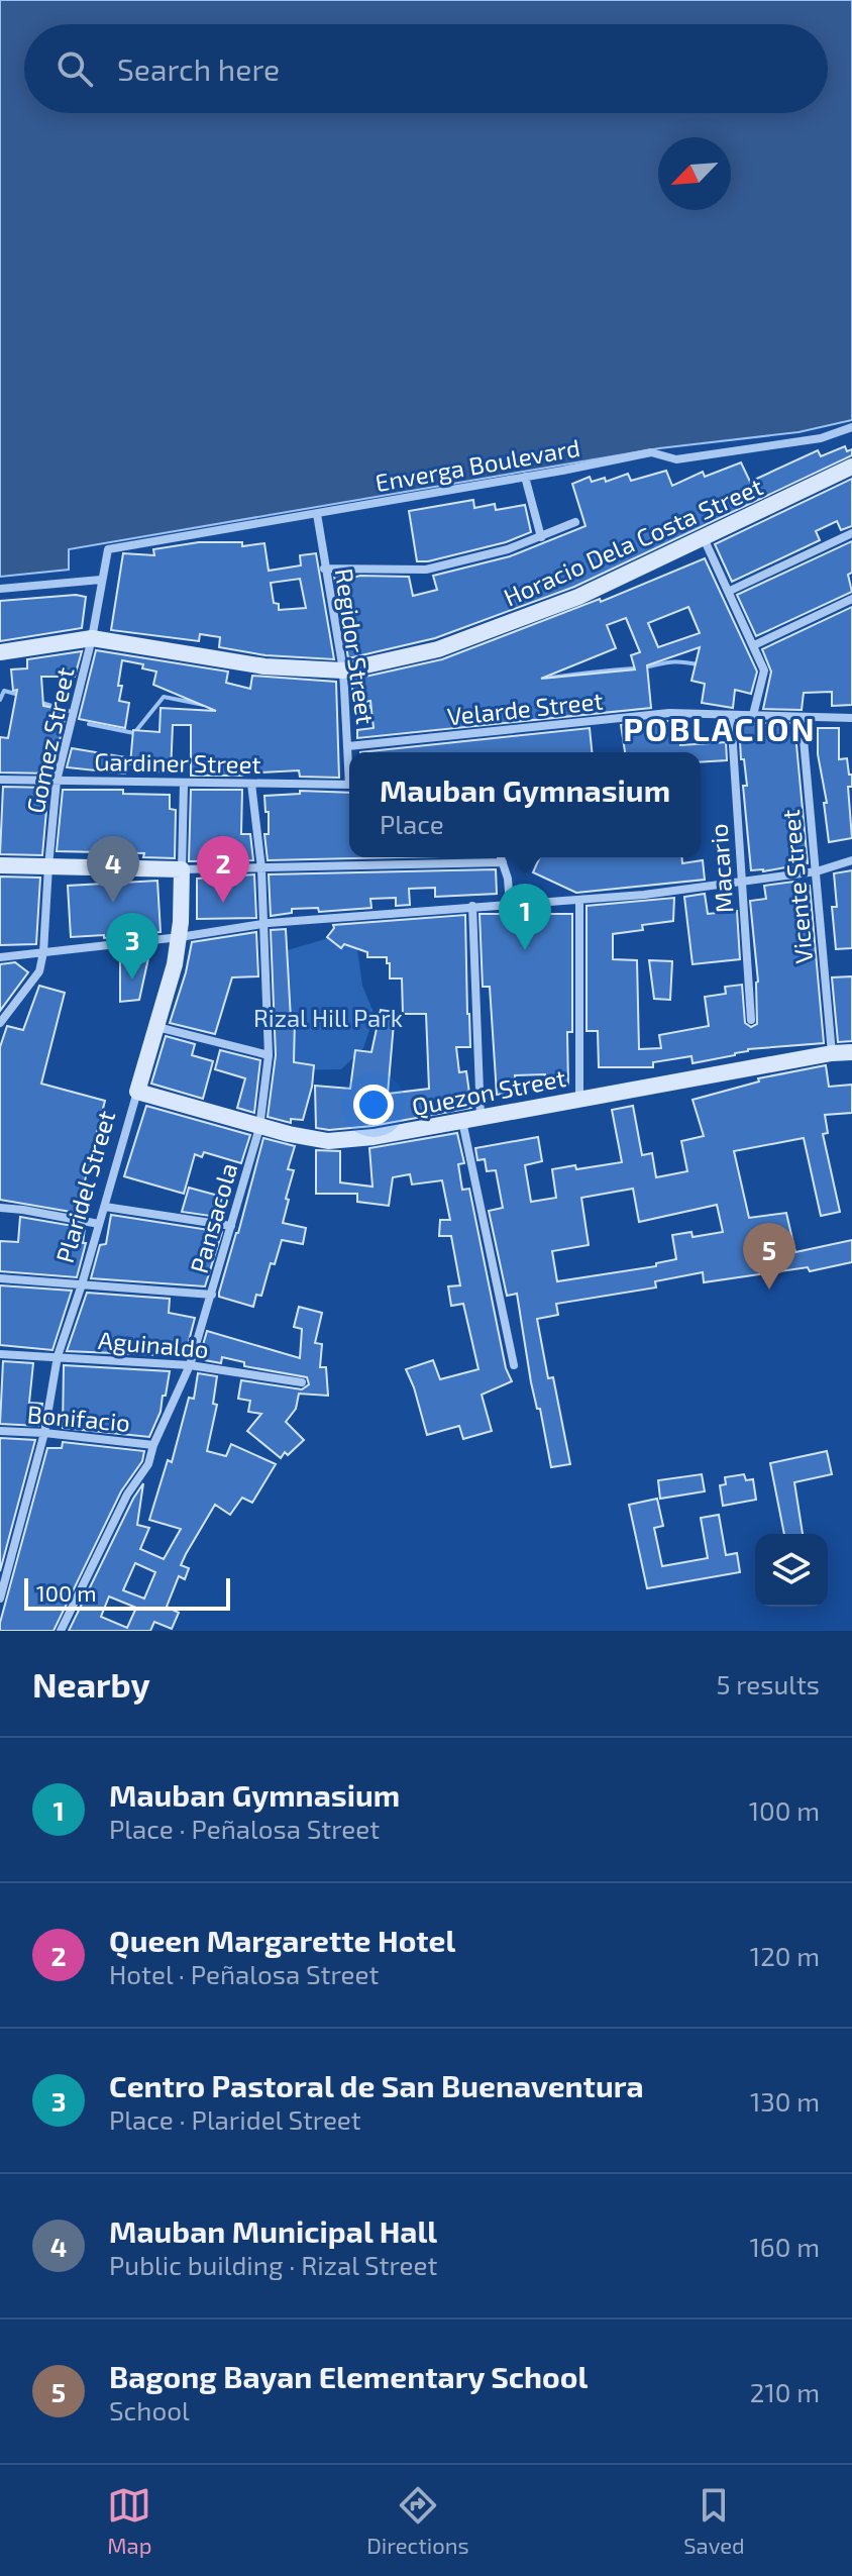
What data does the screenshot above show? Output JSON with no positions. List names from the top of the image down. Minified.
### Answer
{"streets":{"main road":["Horacio Dela Costa Street","Quezon Street","Plaridel Street"],"street":["Enverga Boulevard","Regidor Street","Velarde Street","Gomez Street","Gardiner Street","Macario","Vicente Street","Pansacola","Aguinaldo","Bonifacio"]},"crossings":[["Enverga Boulevard","Regidor Street"],["Enverga Boulevard","Gomez Street"],["Horacio Dela Costa Street","Regidor Street"],["Horacio Dela Costa Street","Gomez Street"],["Regidor Street","Velarde Street"],["Velarde Street","Macario"],["Velarde Street","Vicente Street"],["Gomez Street","Gardiner Street"],["Gardiner Street","Plaridel Street"],["Gardiner Street","Pansacola"],["Vicente Street","Quezon Street"],["Quezon Street","Plaridel Street"],["Quezon Street","Pansacola"],["Plaridel Street","Aguinaldo"],["Plaridel Street","Bonifacio"],["Pansacola","Aguinaldo"],["Pansacola","Bonifacio"]],"districts":["POBLACION"],"parks":["Rizal Hill Park"],"scale_bar":"100 m","north":"bottom left","page":{"search":"Search here","popup":["Mauban Gymnasium","Place"],"pins":["2","4","1","3","5"],"scale":"100 m","heading":["Nearby","5 results"],"list":[{"mark":"1","name":"Mauban Gymnasium","note":"Place · Peñalosa Street","value":"100 m"},{"mark":"2","name":"Queen Margarette Hotel","note":"Hotel · Peñalosa Street","value":"120 m"},{"mark":"3","name":"Centro Pastoral de San Buenaventura","note":"Place · Plaridel Street","value":"130 m"},{"mark":"4","name":"Mauban Municipal Hall","note":"Public building · Rizal Street","value":"160 m"},{"mark":"5","name":"Bagong Bayan Elementary School","note":"School","value":"210 m"}],"nav":["Map","Directions","Saved"]}}
